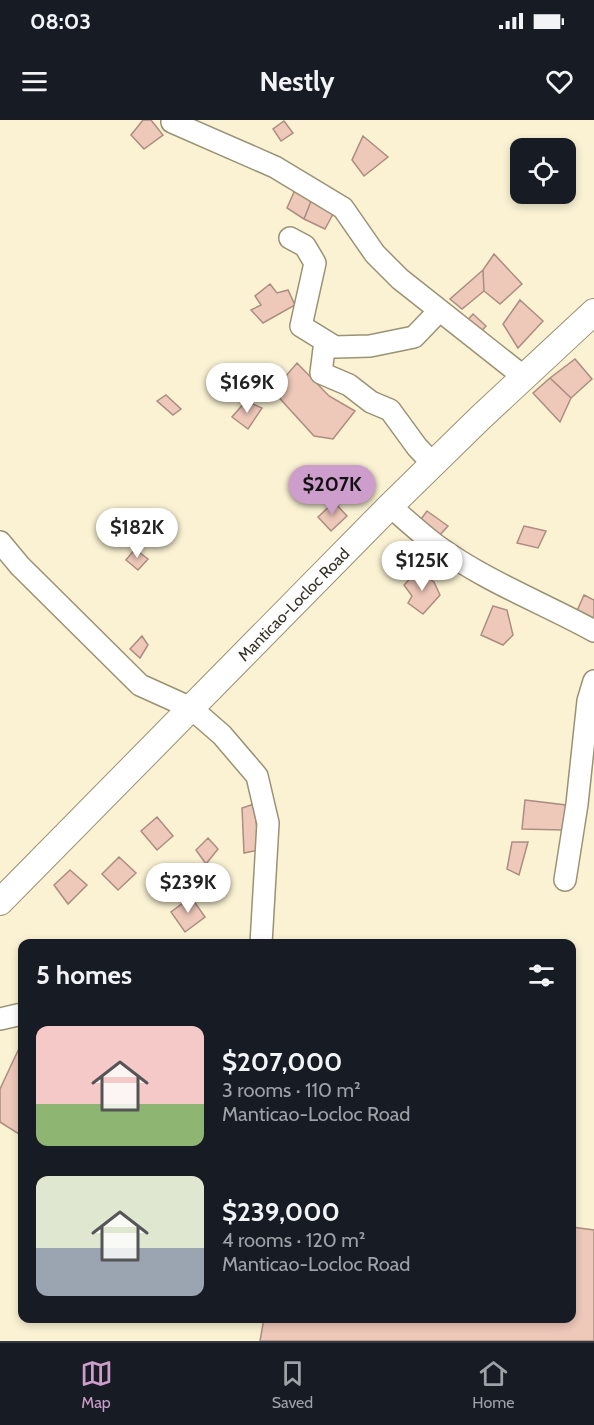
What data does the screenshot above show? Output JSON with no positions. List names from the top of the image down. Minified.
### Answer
{"streets":{"street":["Manticao-Locloc Road"]},"page":{"status":"08:03","header":"Nestly","price":["$169K","$207K","$182K","$125K","$239K"],"heading":"5 homes","list":[{"name":"$207,000","note":"3 rooms · 110 m² · Manticao-Locloc Road"},{"name":"$239,000","note":"4 rooms · 120 m² · Manticao-Locloc Road"}],"tabs":["Map","Saved","Home"]}}
